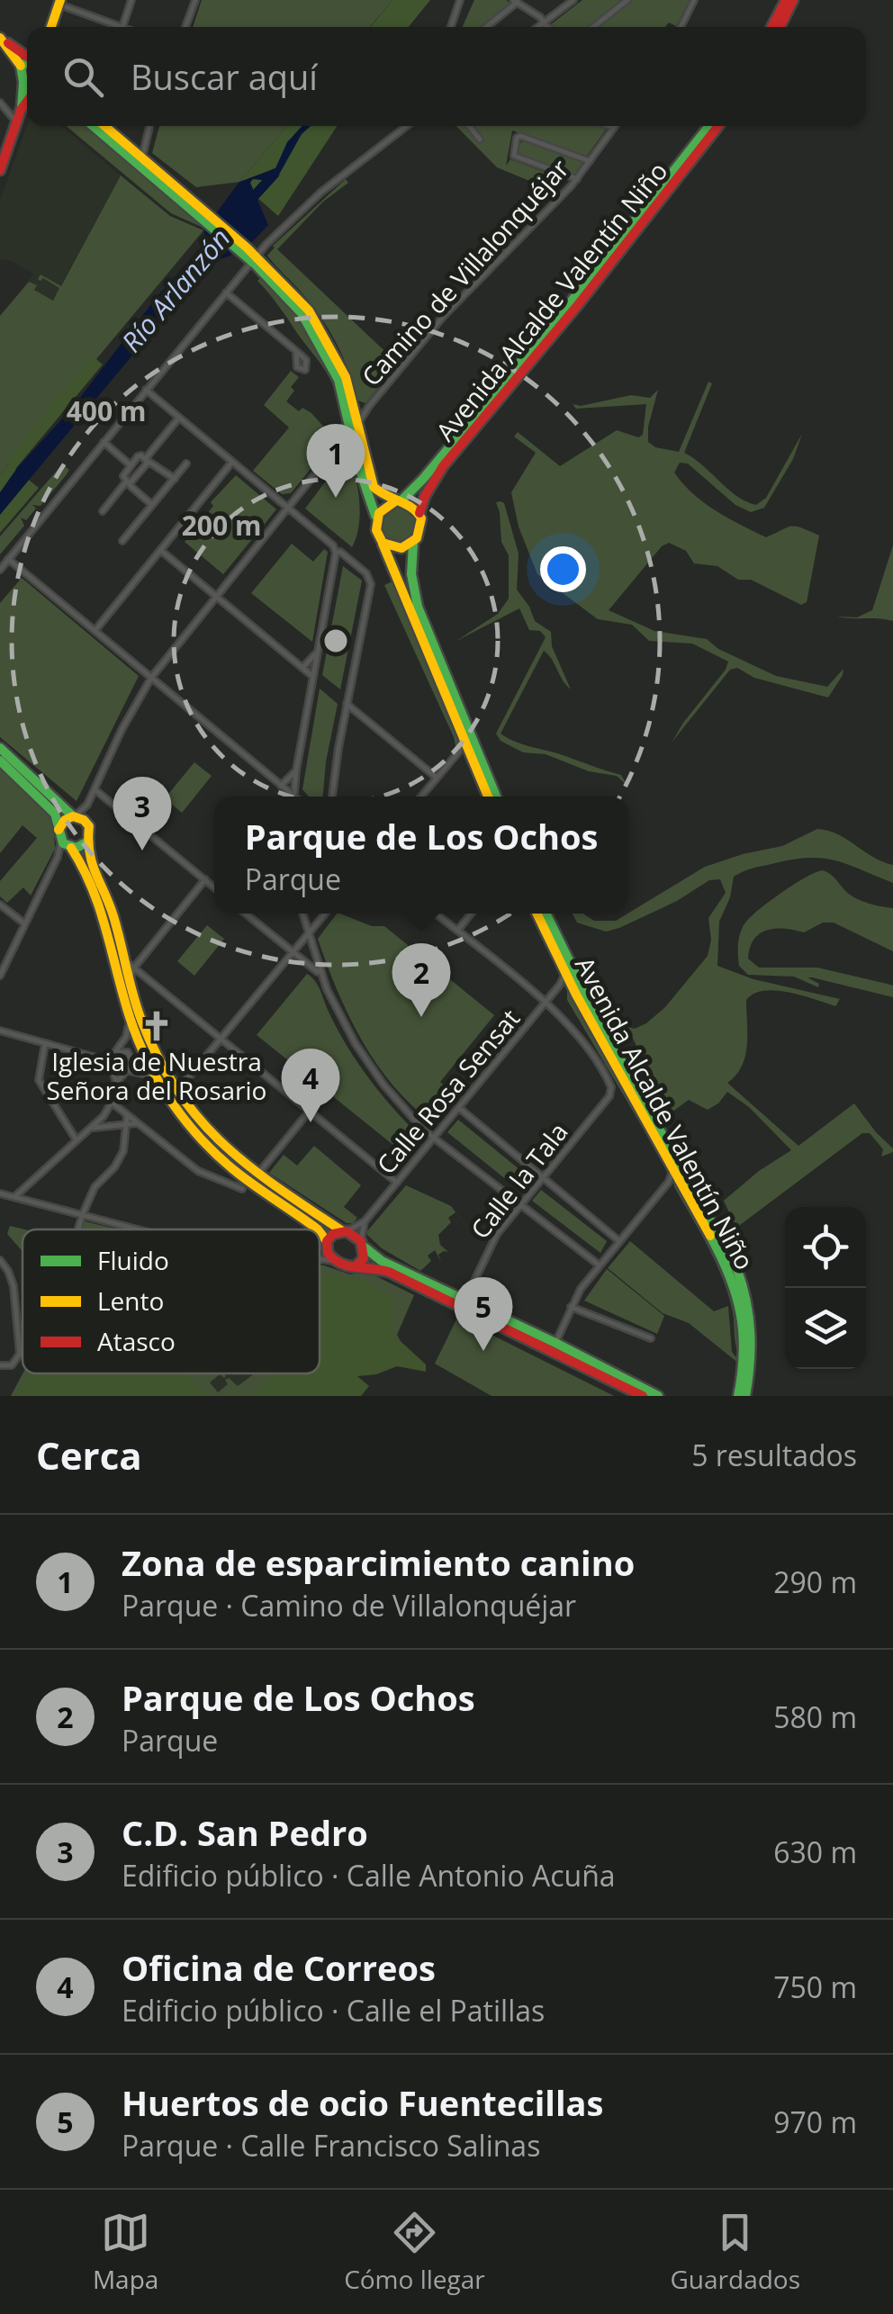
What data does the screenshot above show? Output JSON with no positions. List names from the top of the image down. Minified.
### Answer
{"streets":{"main road":["Avenida Alcalde Valentín Niño"],"street":["Camino de Villalonquéjar","Calle Rosa Sensat","Calle la Tala"]},"crossings":[["Avenida Alcalde Valentín Niño","Calle Rosa Sensat"],["Calle Rosa Sensat","Calle la Tala"]],"water":["Río Arlanzón"],"places":{"church":["Iglesia de Nuestra Señora del Rosario"]},"legend":["Fluido","Lento","Atasco"],"page":{"search":"Buscar aquí","pins":["1","3","2","4","5"],"popup":["Parque de Los Ochos","Parque"],"heading":["Cerca","5 resultados"],"list":[{"mark":"1","name":"Zona de esparcimiento canino","note":"Parque · Camino de Villalonquéjar","value":"290 m"},{"mark":"2","name":"Parque de Los Ochos","note":"Parque","value":"580 m"},{"mark":"3","name":"C.D. San Pedro","note":"Edificio público · Calle Antonio Acuña","value":"630 m"},{"mark":"4","name":"Oficina de Correos","note":"Edificio público · Calle el Patillas","value":"750 m"},{"mark":"5","name":"Huertos de ocio Fuentecillas","note":"Parque · Calle Francisco Salinas","value":"970 m"}],"nav":["Mapa","Cómo llegar","Guardados"]},"rings":["400 m","200 m"]}
